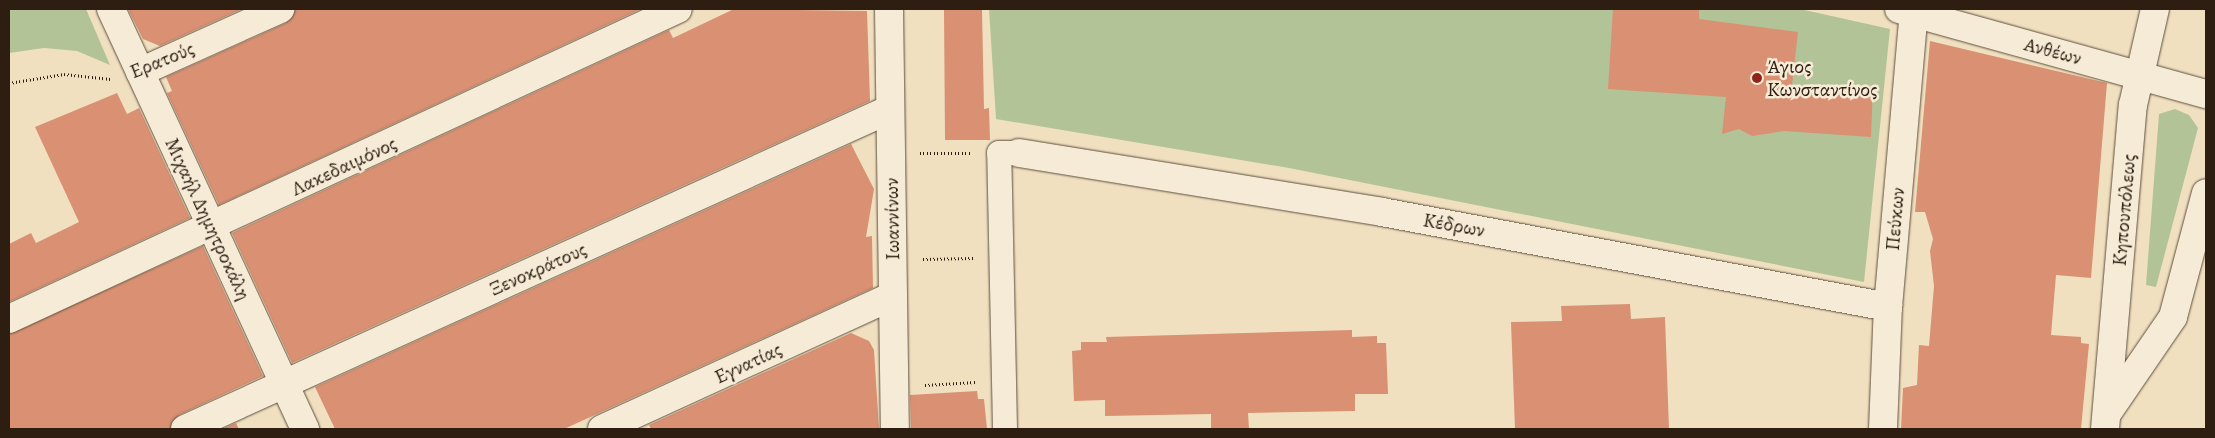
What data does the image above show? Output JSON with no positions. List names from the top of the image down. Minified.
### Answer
{"streets":{"street":["Ανθέων","Ερατούς","Λακεδαιμόνος","Κηπουπόλεως","Μιχαήλ Δημητροκάλη","Ιωαννίνων","Πεύκων","Κέδρων","Ξενοκράτους","Εγνατίας"]},"crossings":[["Ανθέων","Κηπουπόλεως"],["Ανθέων","Πεύκων"],["Ερατούς","Μιχαήλ Δημητροκάλη"],["Λακεδαιμόνος","Μιχαήλ Δημητροκάλη"],["Μιχαήλ Δημητροκάλη","Ξενοκράτους"],["Ιωαννίνων","Ξενοκράτους"],["Ιωαννίνων","Εγνατίας"],["Πεύκων","Κέδρων"]],"places":["Άγιος Κωνσταντίνος"]}
